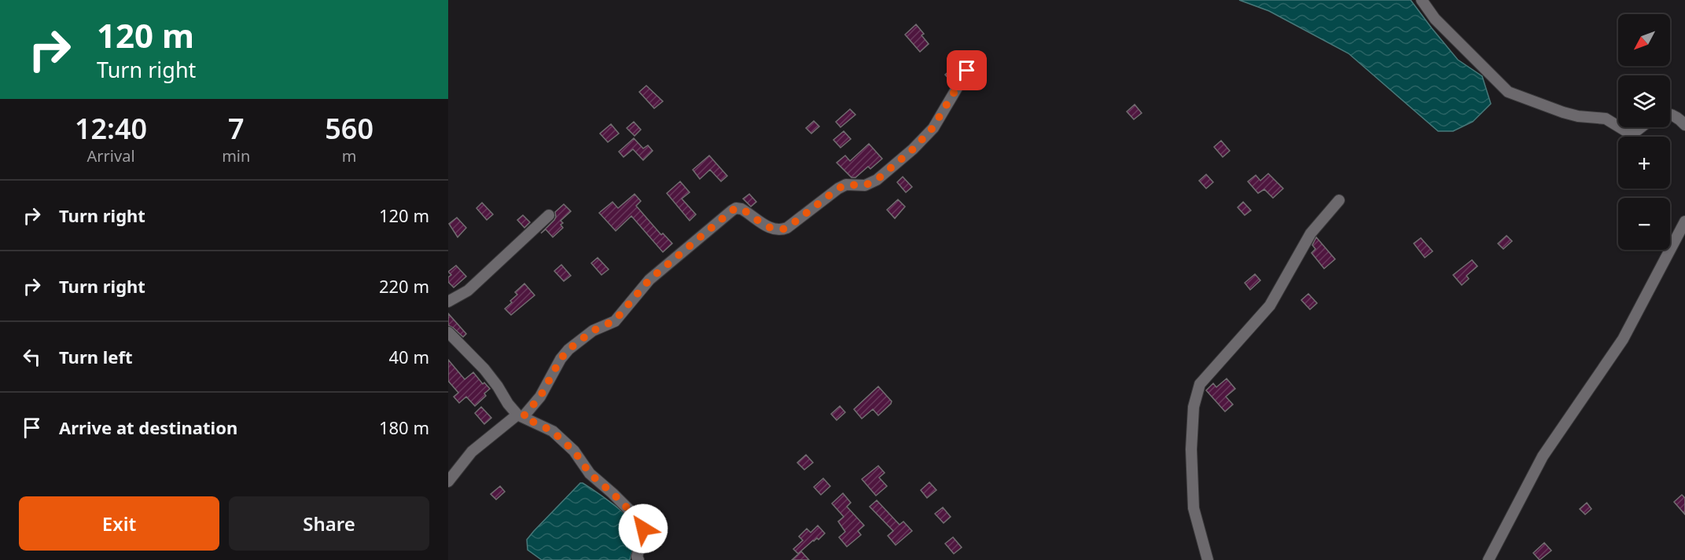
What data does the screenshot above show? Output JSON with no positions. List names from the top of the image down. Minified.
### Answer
{"north":"bottom left","page":{"turn":["120 m","Turn right"],"map_buttons":["+","−"],"eta":["12:40","Arrival","7","min","560","m"],"list":[{"name":"Turn right","value":"120 m"},{"name":"Turn right","value":"220 m"},{"name":"Turn left","value":"40 m"},{"name":"Arrive at destination","value":"180 m"}],"buttons":["Exit","Share"]}}
